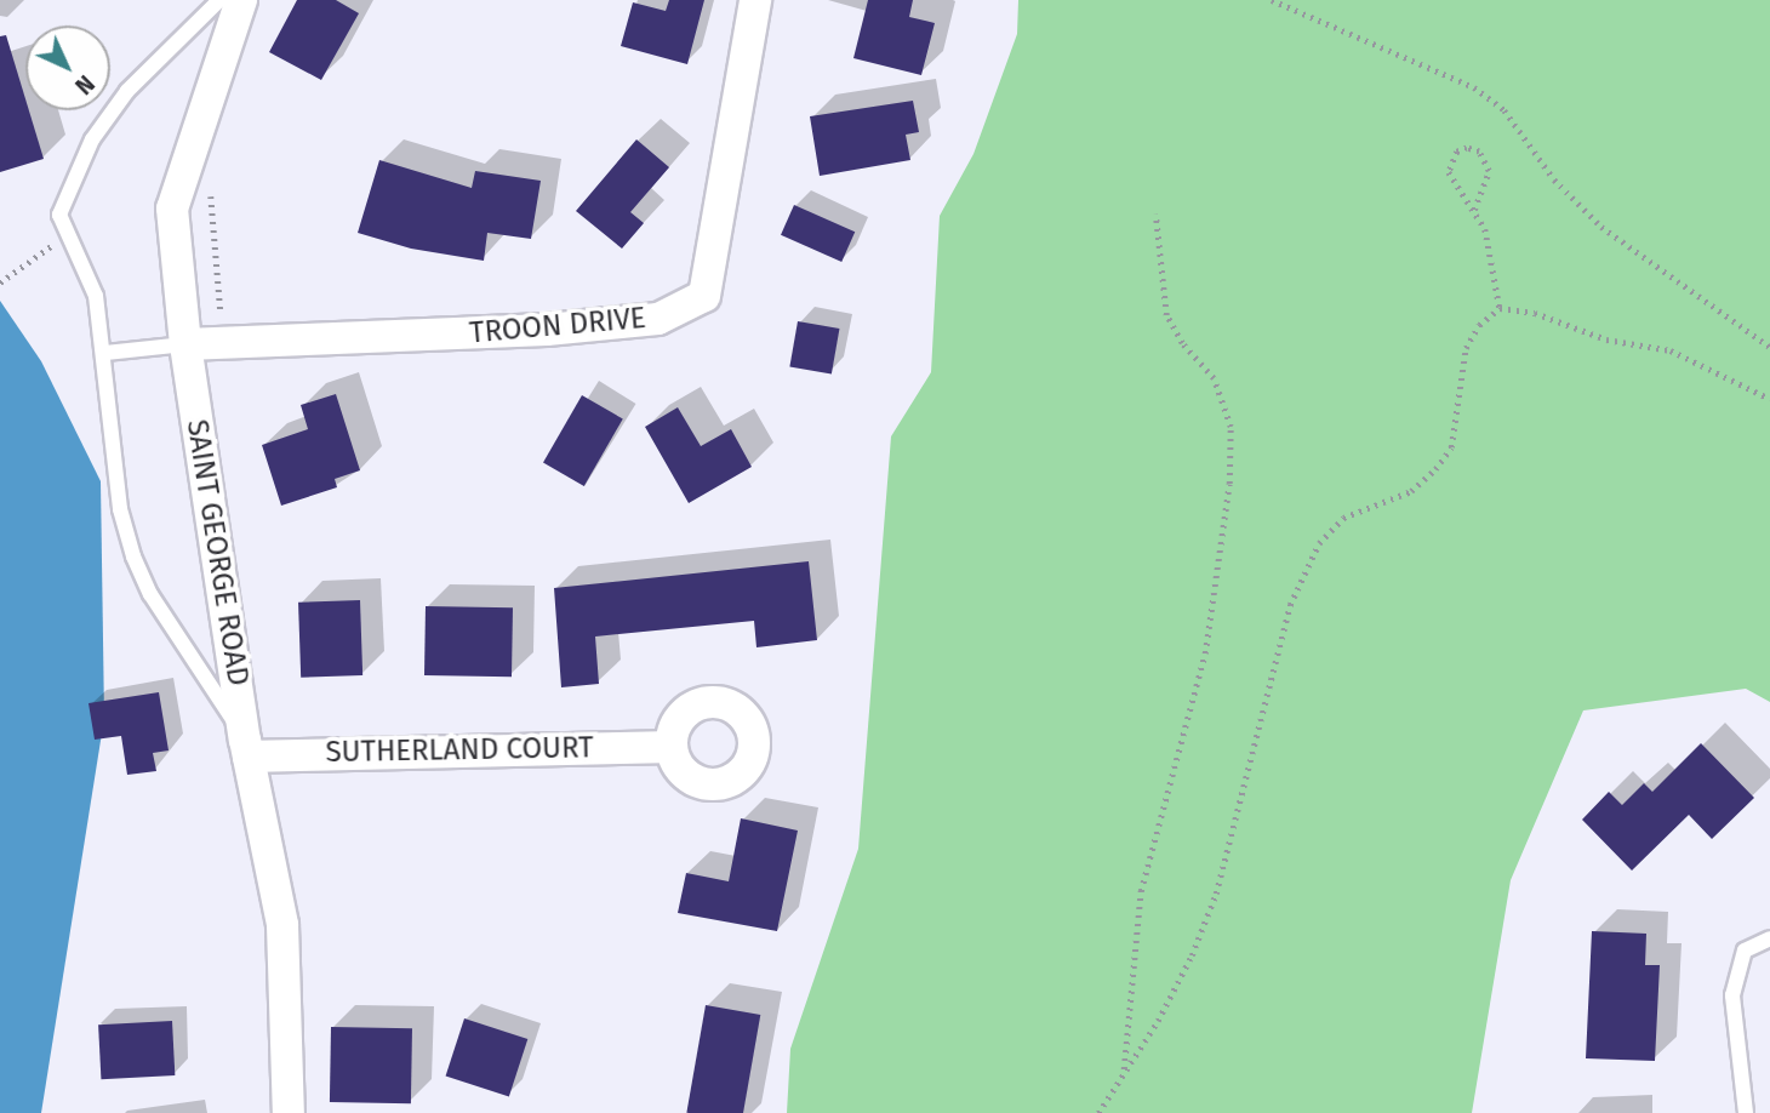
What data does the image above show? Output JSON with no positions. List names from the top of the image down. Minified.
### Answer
{"streets":{"street":["TROON DRIVE","SAINT GEORGE ROAD","SUTHERLAND COURT"]},"crossings":[["TROON DRIVE","SAINT GEORGE ROAD"],["SAINT GEORGE ROAD","SUTHERLAND COURT"]],"north":"bottom right"}
